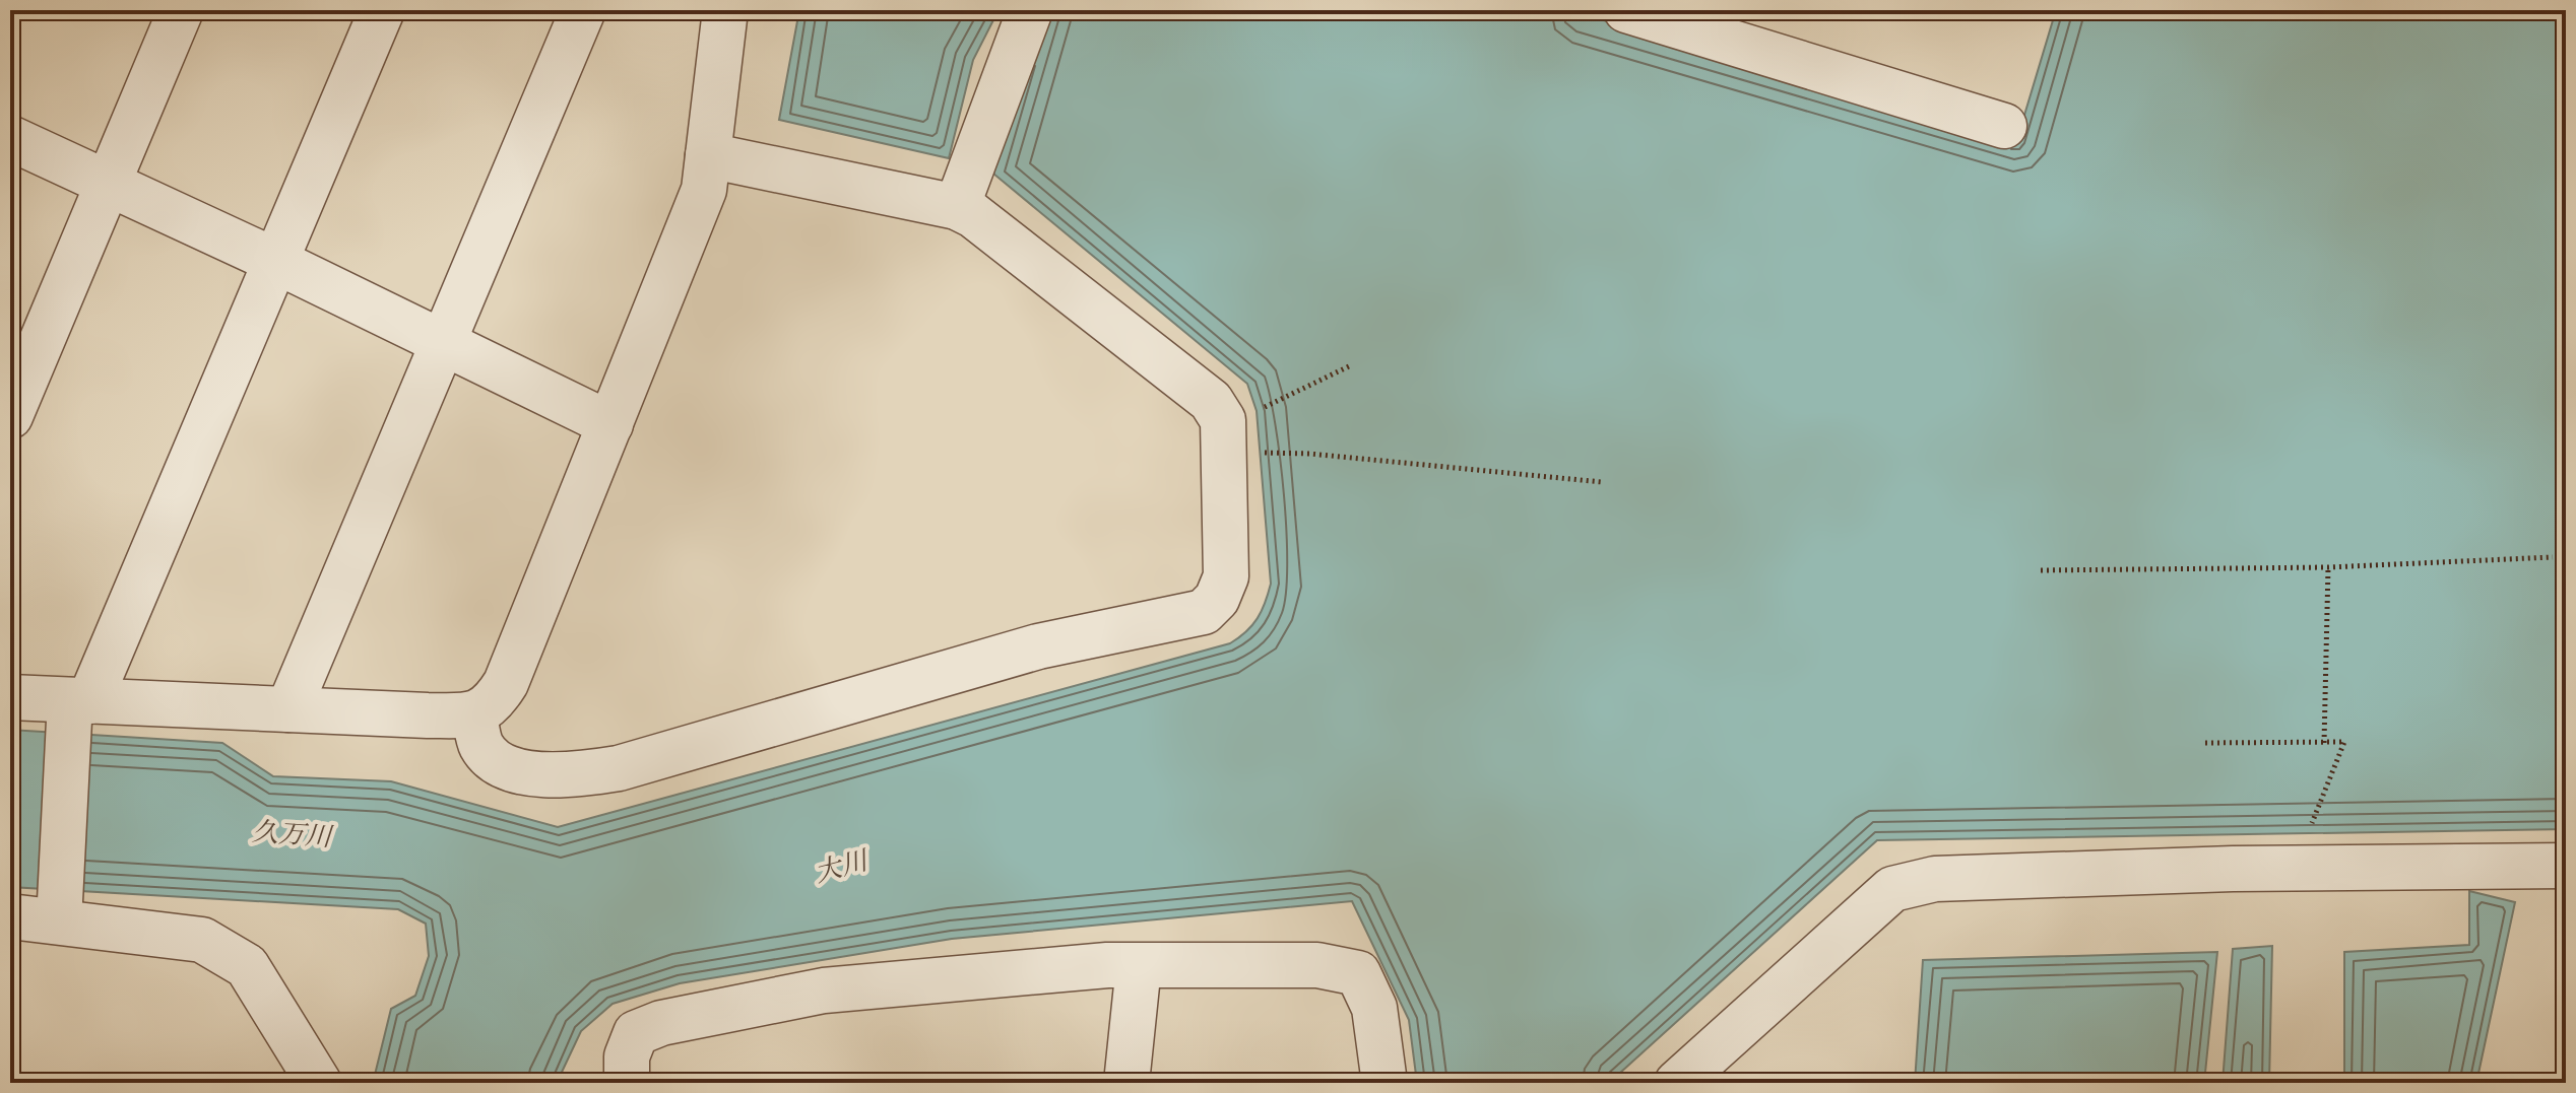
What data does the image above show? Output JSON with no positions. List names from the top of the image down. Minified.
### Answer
{"water":["久万川","大川"]}
